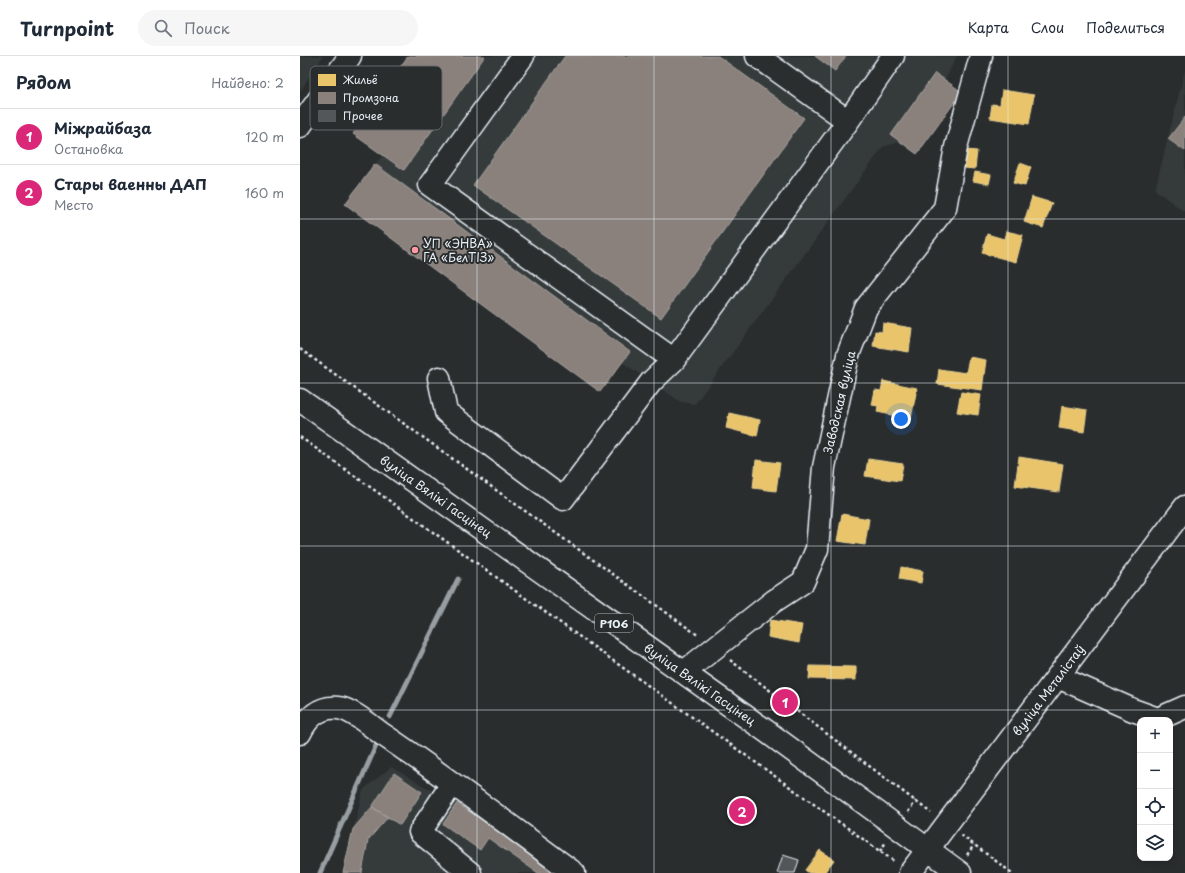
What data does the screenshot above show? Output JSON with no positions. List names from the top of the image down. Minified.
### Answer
{"streets":{"street":["Заводская вуліца","вуліца Вялікі Гасцінец","Р106","вуліца Металістаў"]},"crossings":[["Заводская вуліца","вуліца Вялікі Гасцінец"],["вуліца Вялікі Гасцінец","вуліца Металістаў"]],"places":["УП «ЭНВА» ГА «БелТІЗ»"],"legend":["Жильё","Промзона","Прочее"],"page":{"header":"Turnpoint","search":"Поиск","nav":["Карта","Слои","Поделиться"],"heading":["Рядом","Найдено: 2"],"list":[{"mark":"1","name":"Міжрайбаза","note":"Остановка","value":"120 m"},{"mark":"2","name":"Стары ваенны ДАП","note":"Место","value":"160 m"}],"pins":["1","2"],"map_buttons":["+","−"]}}
